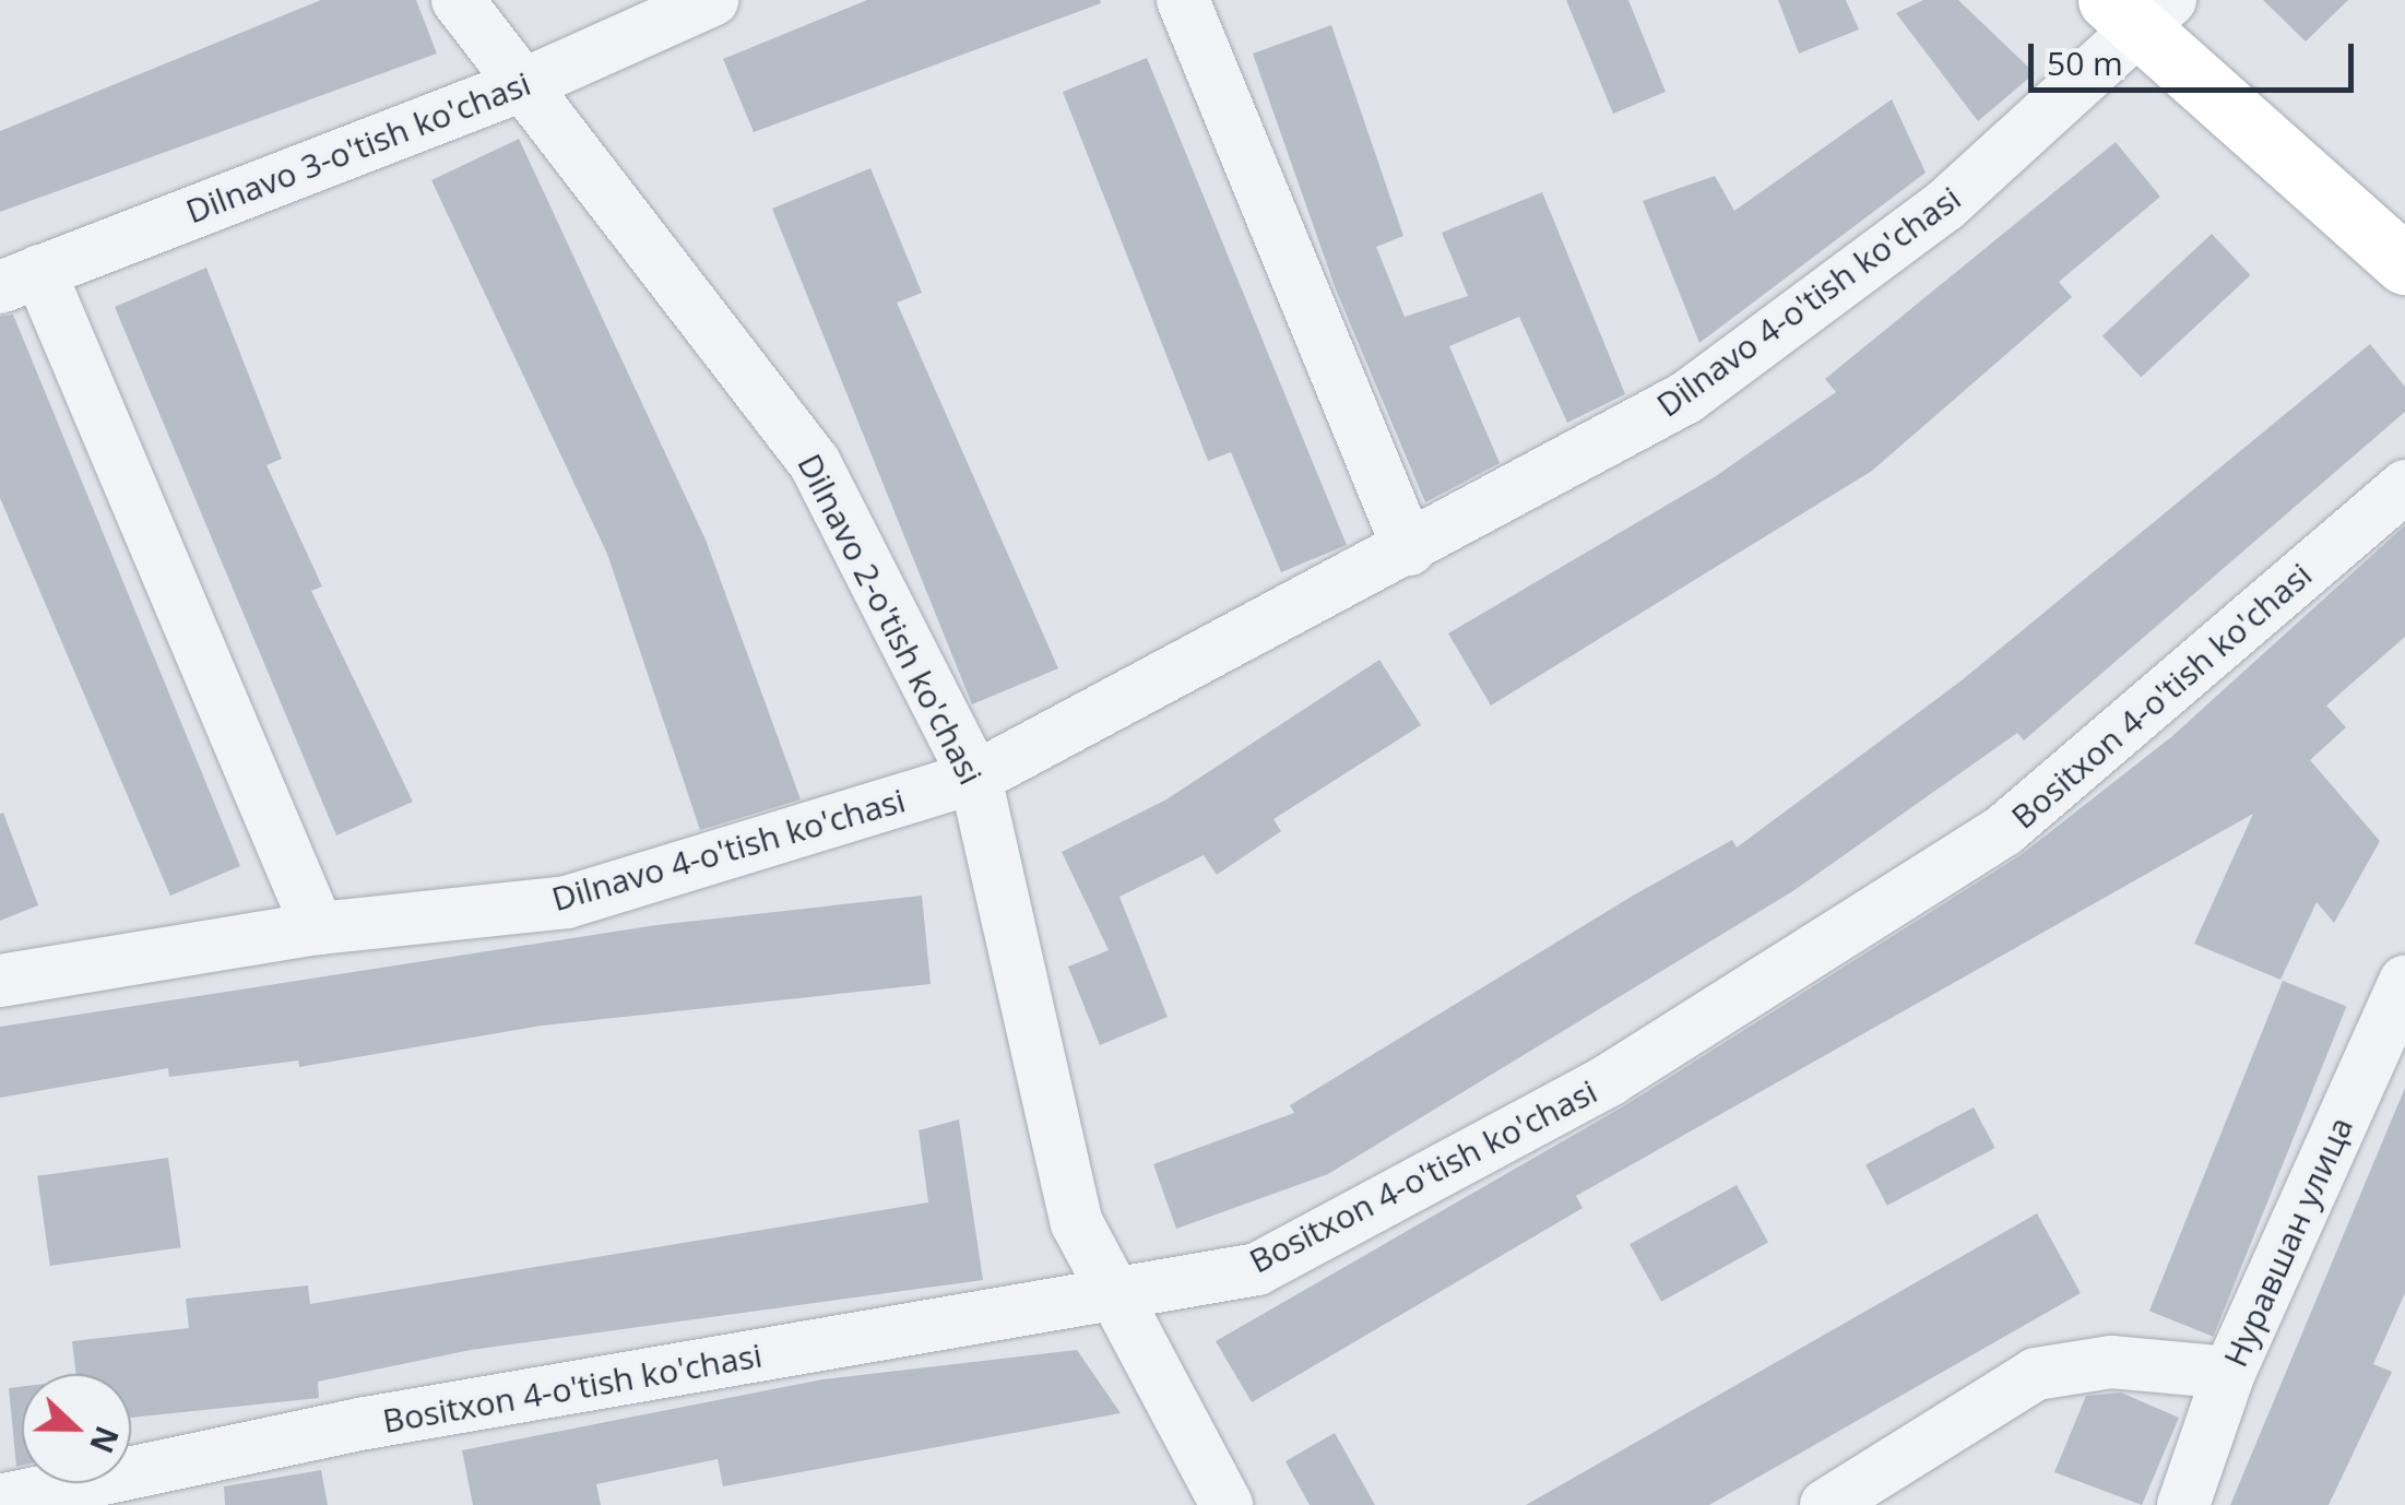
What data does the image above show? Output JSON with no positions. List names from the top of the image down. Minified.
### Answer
{"streets":{"street":["Dilnavo 3-o'tish ko'chasi","Dilnavo 4-o'tish ko'chasi","Dilnavo 2-o'tish ko'chasi","Bositxon 4-o'tish ko'chasi","Нуравшан улица"]},"crossings":[["Dilnavo 3-o'tish ko'chasi","Dilnavo 2-o'tish ko'chasi"],["Dilnavo 4-o'tish ko'chasi","Dilnavo 2-o'tish ko'chasi"],["Dilnavo 2-o'tish ko'chasi","Bositxon 4-o'tish ko'chasi"]],"scale_bar":"50 m","north":"right"}
